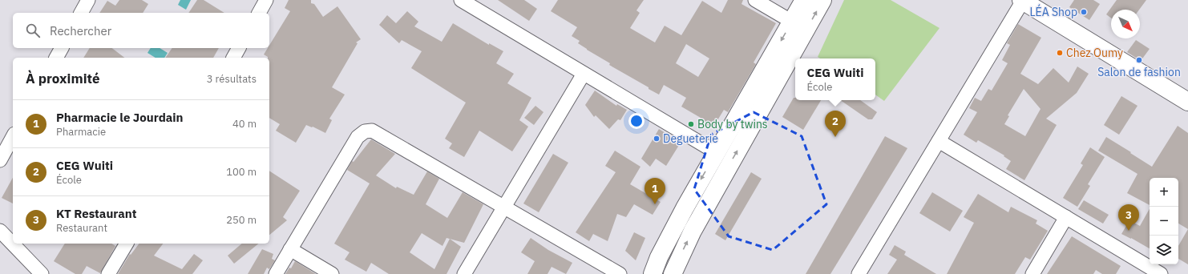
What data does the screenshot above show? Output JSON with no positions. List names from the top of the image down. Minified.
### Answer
{"places":["LÉA Shop","Chez Oumy","Salon de fashion","Body by twins","Degueterie"],"north":"bottom right","page":{"search":"Rechercher","heading":["À proximité","3 résultats"],"popup":["CEG Wuiti","École"],"list":[{"mark":"1","name":"Pharmacie le Jourdain","note":"Pharmacie","value":"40 m"},{"mark":"2","name":"CEG Wuiti","note":"École","value":"100 m"},{"mark":"3","name":"KT Restaurant","note":"Restaurant","value":"250 m"}],"pins":["2","1","3"],"map_buttons":["+","−"]}}
